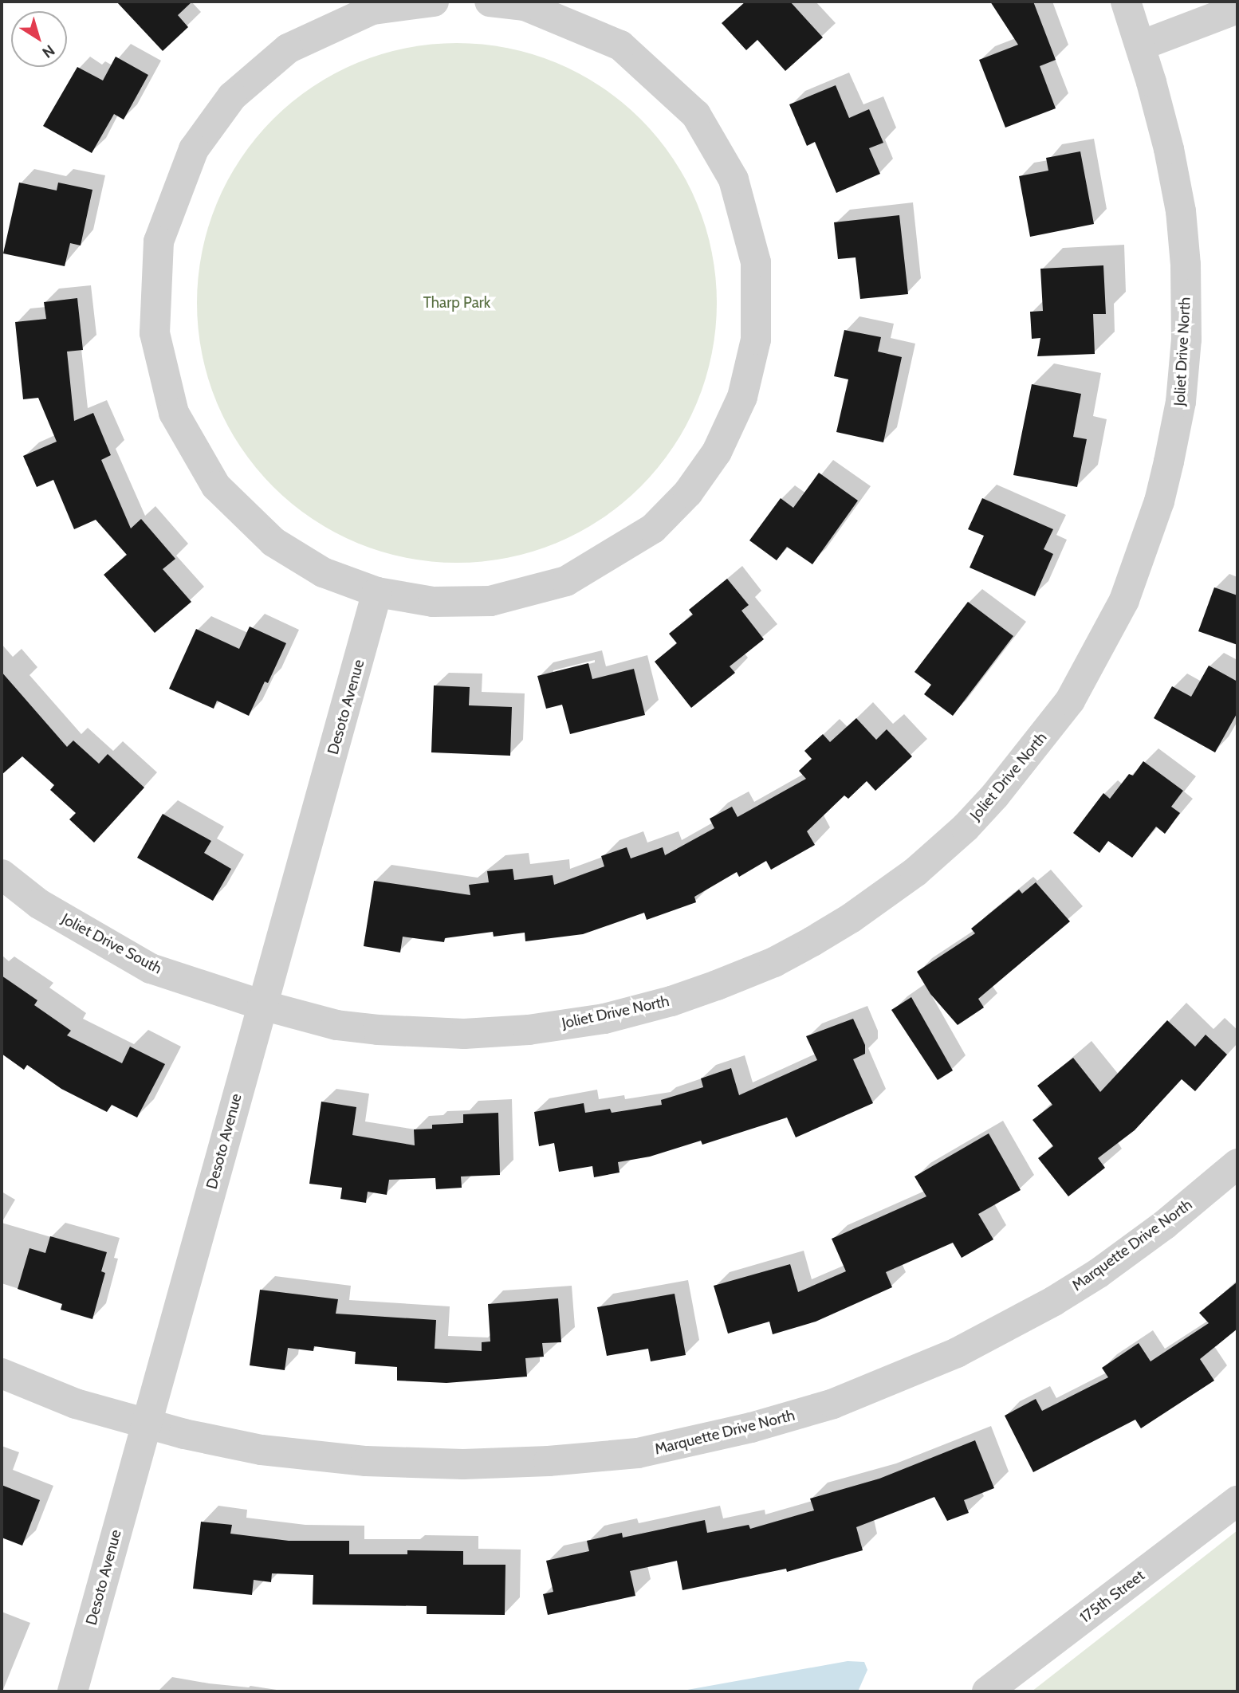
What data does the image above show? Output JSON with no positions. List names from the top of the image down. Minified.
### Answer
{"streets":{"street":["Joliet Drive North","Desoto Avenue","Joliet Drive South","Marquette Drive North","175th Street"]},"crossings":[["Joliet Drive North","Desoto Avenue"],["Joliet Drive North","Joliet Drive South"],["Desoto Avenue","Joliet Drive South"],["Desoto Avenue","Marquette Drive North"]],"parks":["Tharp Park"],"north":"bottom right"}
